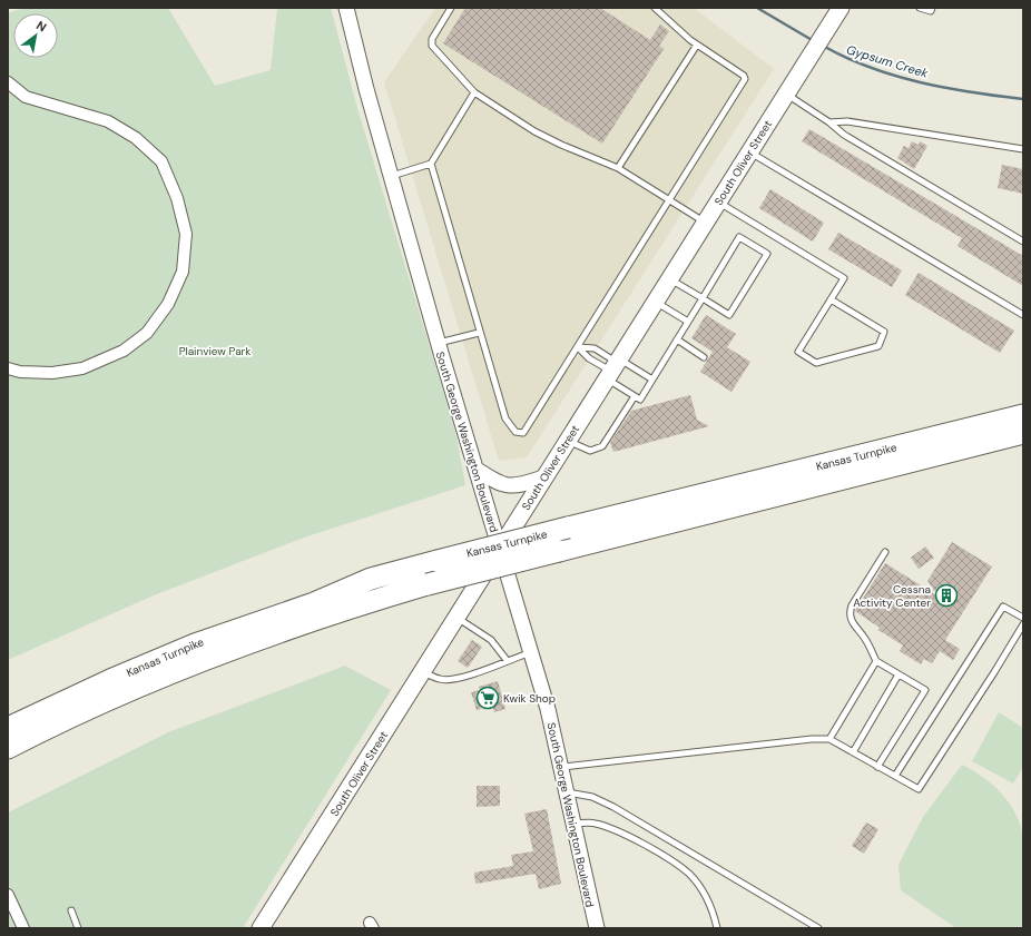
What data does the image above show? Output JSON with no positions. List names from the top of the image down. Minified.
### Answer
{"streets":{"highway":["Kansas Turnpike"],"main road":["South Oliver Street"],"street":["South George Washington Boulevard"]},"crossings":[["South Oliver Street","South George Washington Boulevard"]],"water":["Gypsum Creek"],"parks":["Plainview Park"],"places":{"building":["Cessna Activity Center"],"supermarket":["Kwik Shop"]},"north":"top right"}
